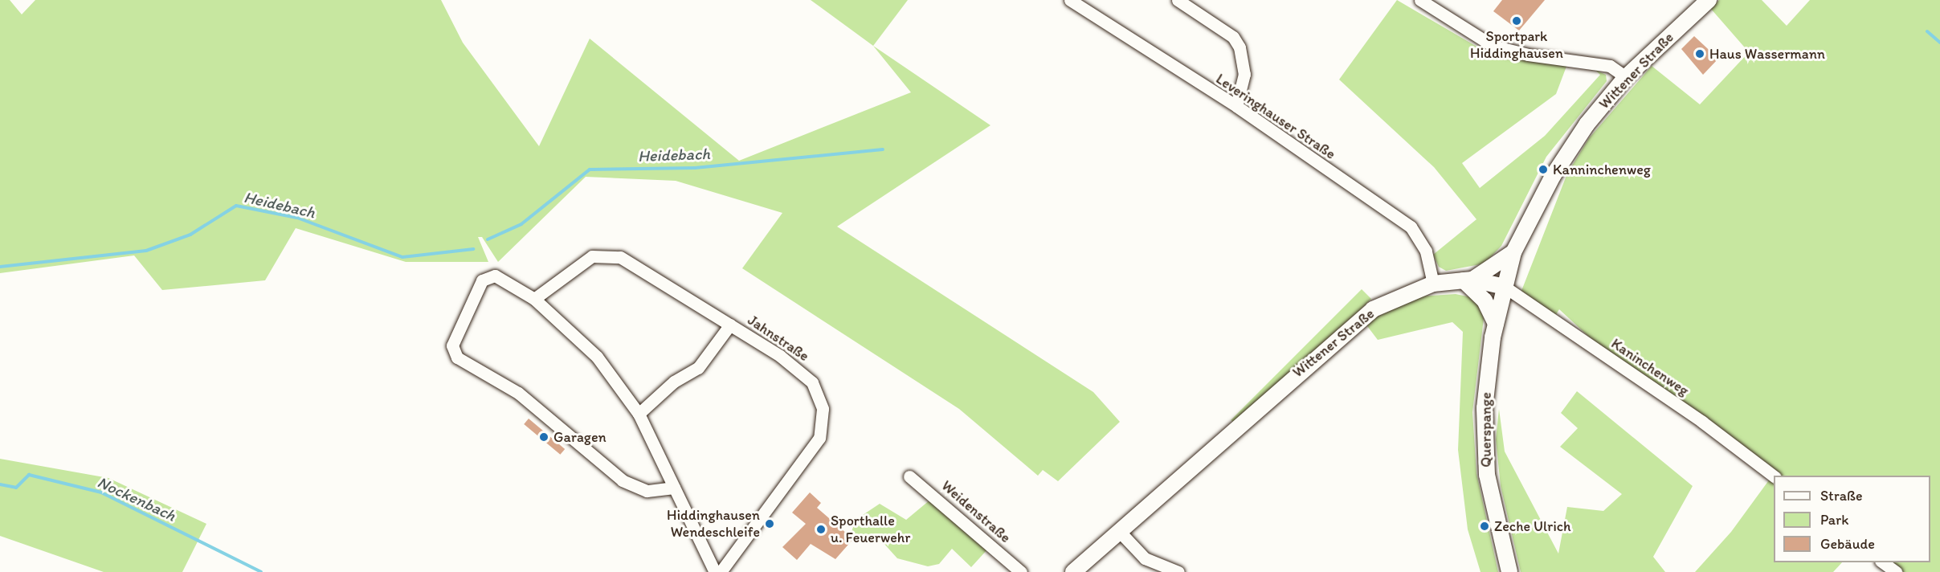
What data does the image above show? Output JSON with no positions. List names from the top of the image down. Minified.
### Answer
{"streets":{"main road":["Wittener Straße","Querspange"],"street":["Leveringhauser Straße","Jahnstraße","Kaninchenweg","Weidenstraße"]},"crossings":[["Wittener Straße","Leveringhauser Straße"],["Wittener Straße","Kaninchenweg"],["Wittener Straße","Querspange"],["Kaninchenweg","Querspange"]],"water":["Heidebach","Nockenbach"],"places":["Sportpark Hiddinghausen","Haus Wassermann","Kanninchenweg","Garagen","Hiddinghausen Wendeschleife","Zeche Ulrich","Sporthalle u. Feuerwehr"],"legend":["Straße","Park","Gebäude"]}
